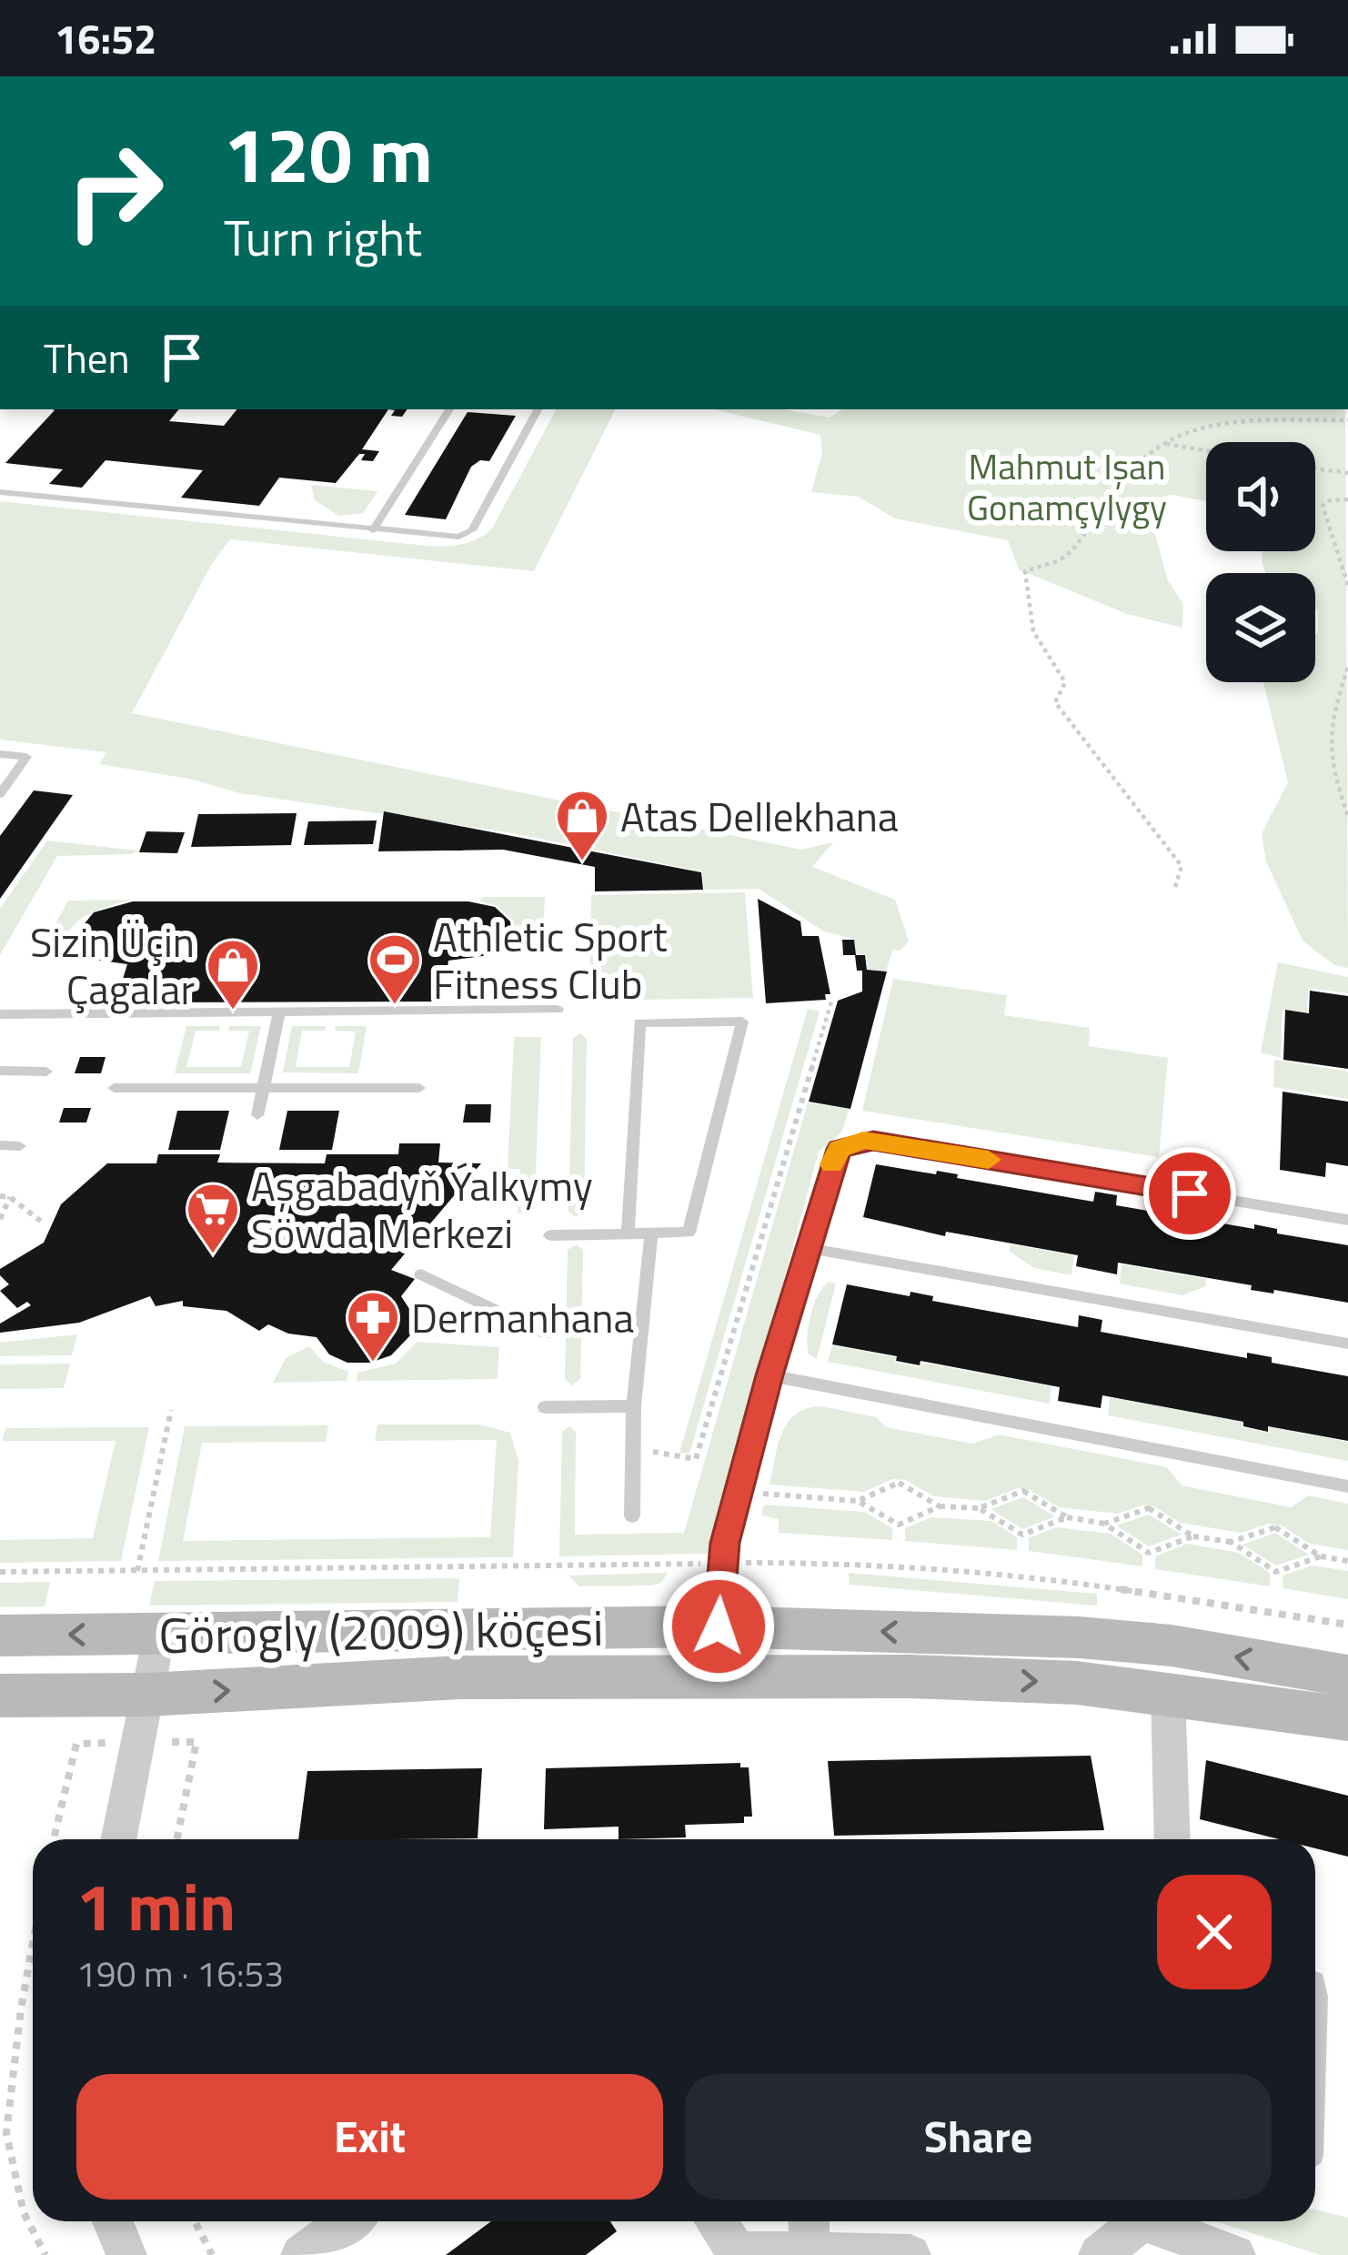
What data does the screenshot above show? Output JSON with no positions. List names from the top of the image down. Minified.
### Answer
{"streets":{"main road":["Görogly (2009) köçesi"]},"parks":["Mahmut Işan Gonamçylygy"],"places":{"shop":["Atas Dellekhana","Sizin Üçin Çagalar"],"sports":["Athletic Sport Fitness Club"],"supermarket":["Aşgabadyň Ýalkymy Söwda Merkezi"],"pharmacy":["Dermanhana"]},"page":{"status":"16:52","turn":["120 m","Turn right"],"then":"Then","heading":["1 min","190 m · 16:53"],"buttons":["Exit","Share"]}}
